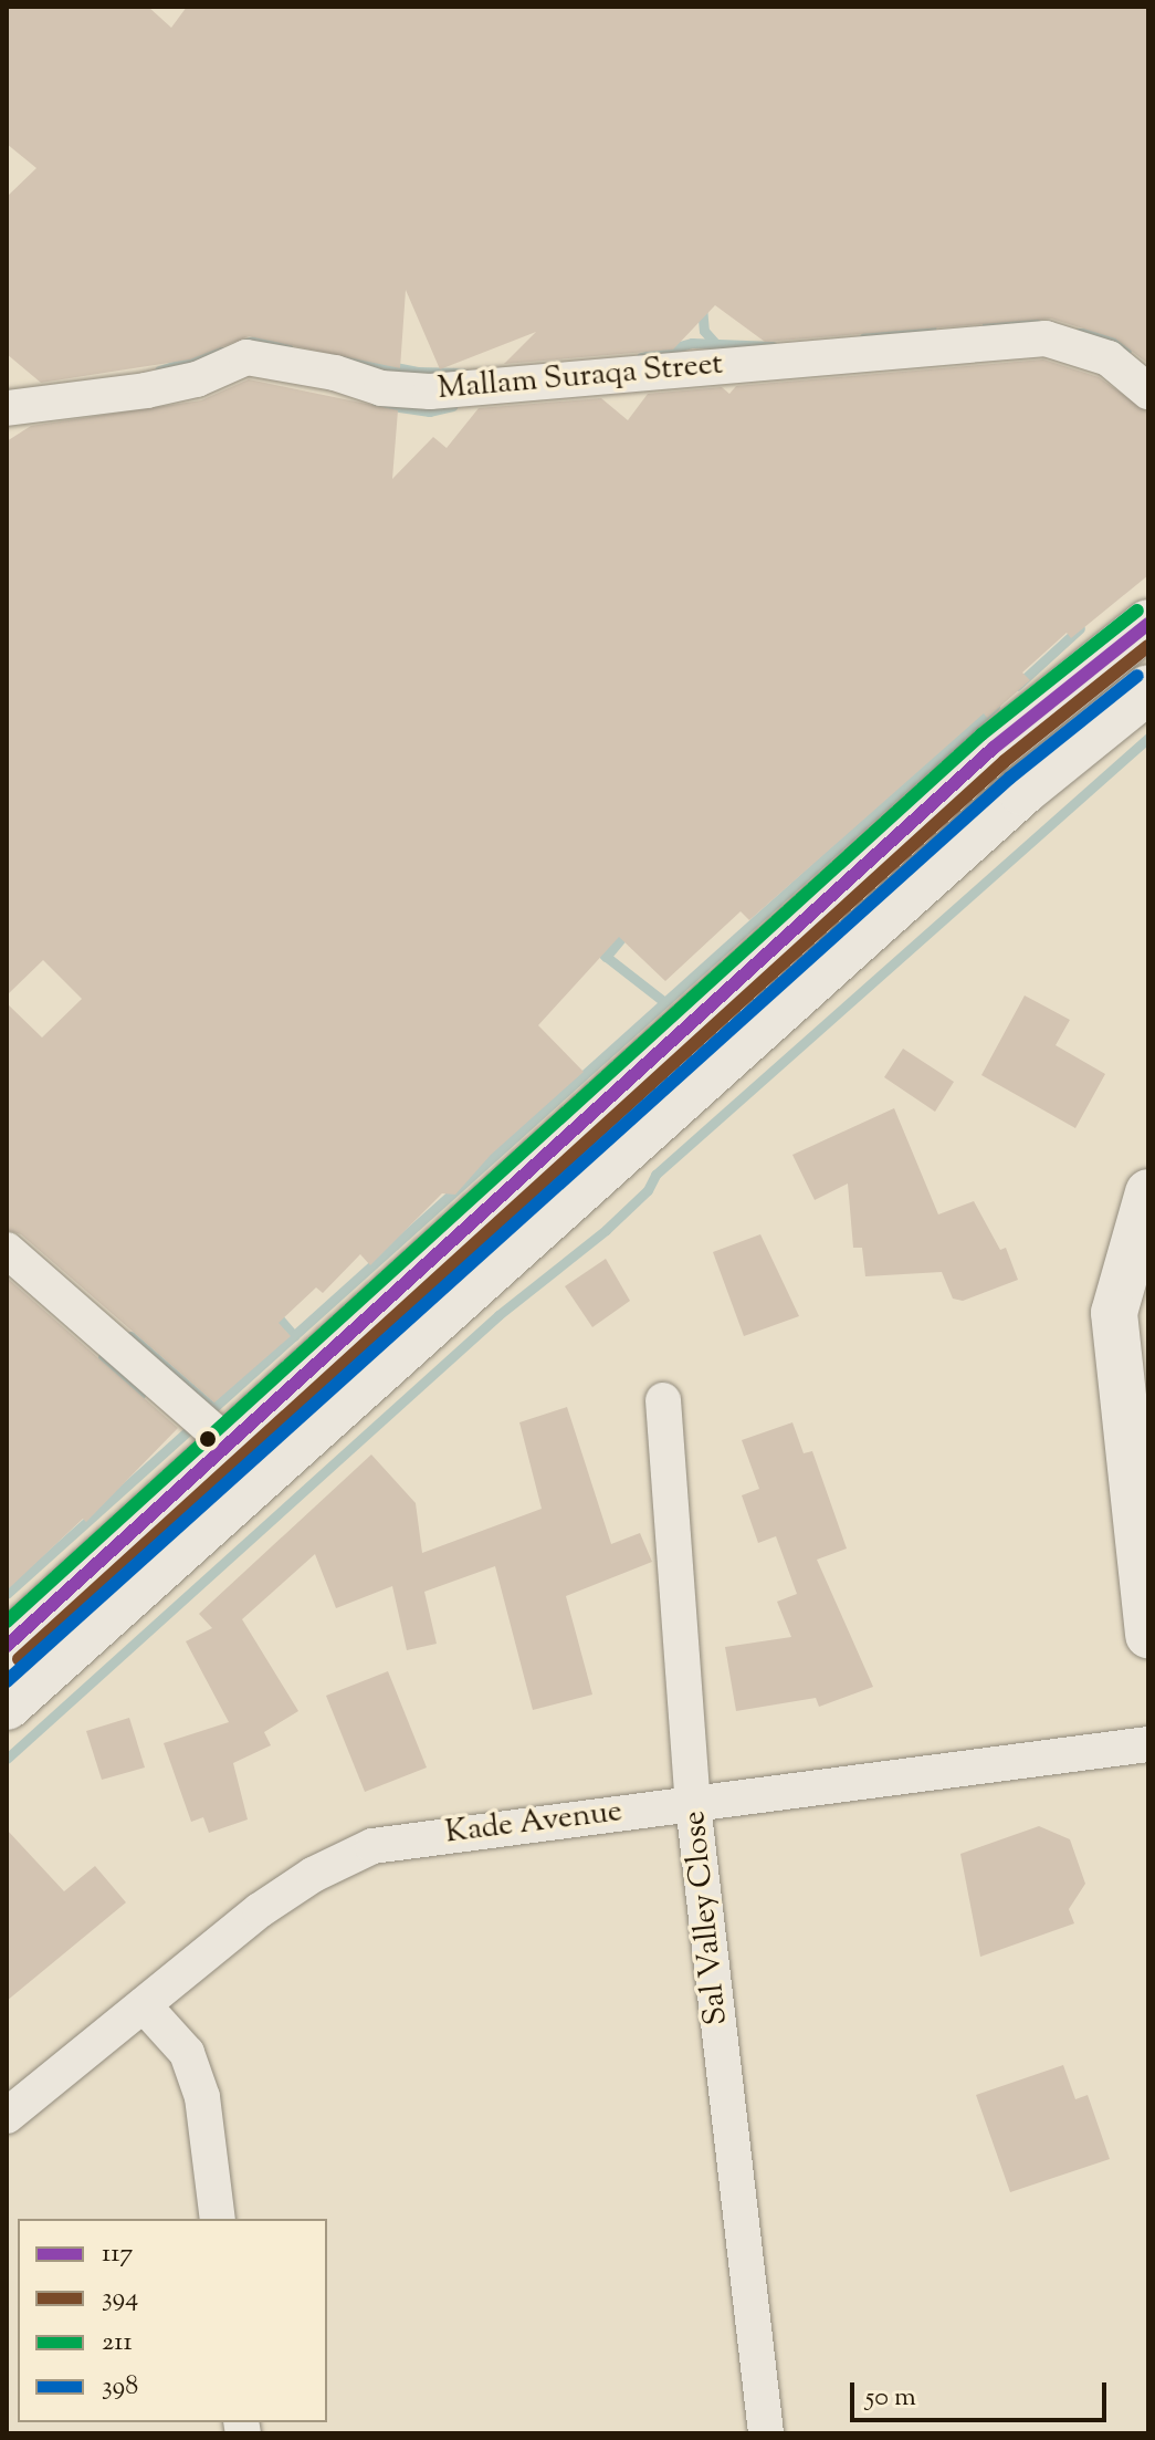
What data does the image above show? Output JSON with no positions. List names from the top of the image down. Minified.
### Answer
{"streets":{"street":["Mallam Suraqa Street","Kade Avenue","Sal Valley Close"]},"crossings":[["Kade Avenue","Sal Valley Close"]],"lines":["transit line 211","transit line 117","transit line 394","transit line 398"],"legend":["117","394","211","398"],"scale_bar":"50 m"}
